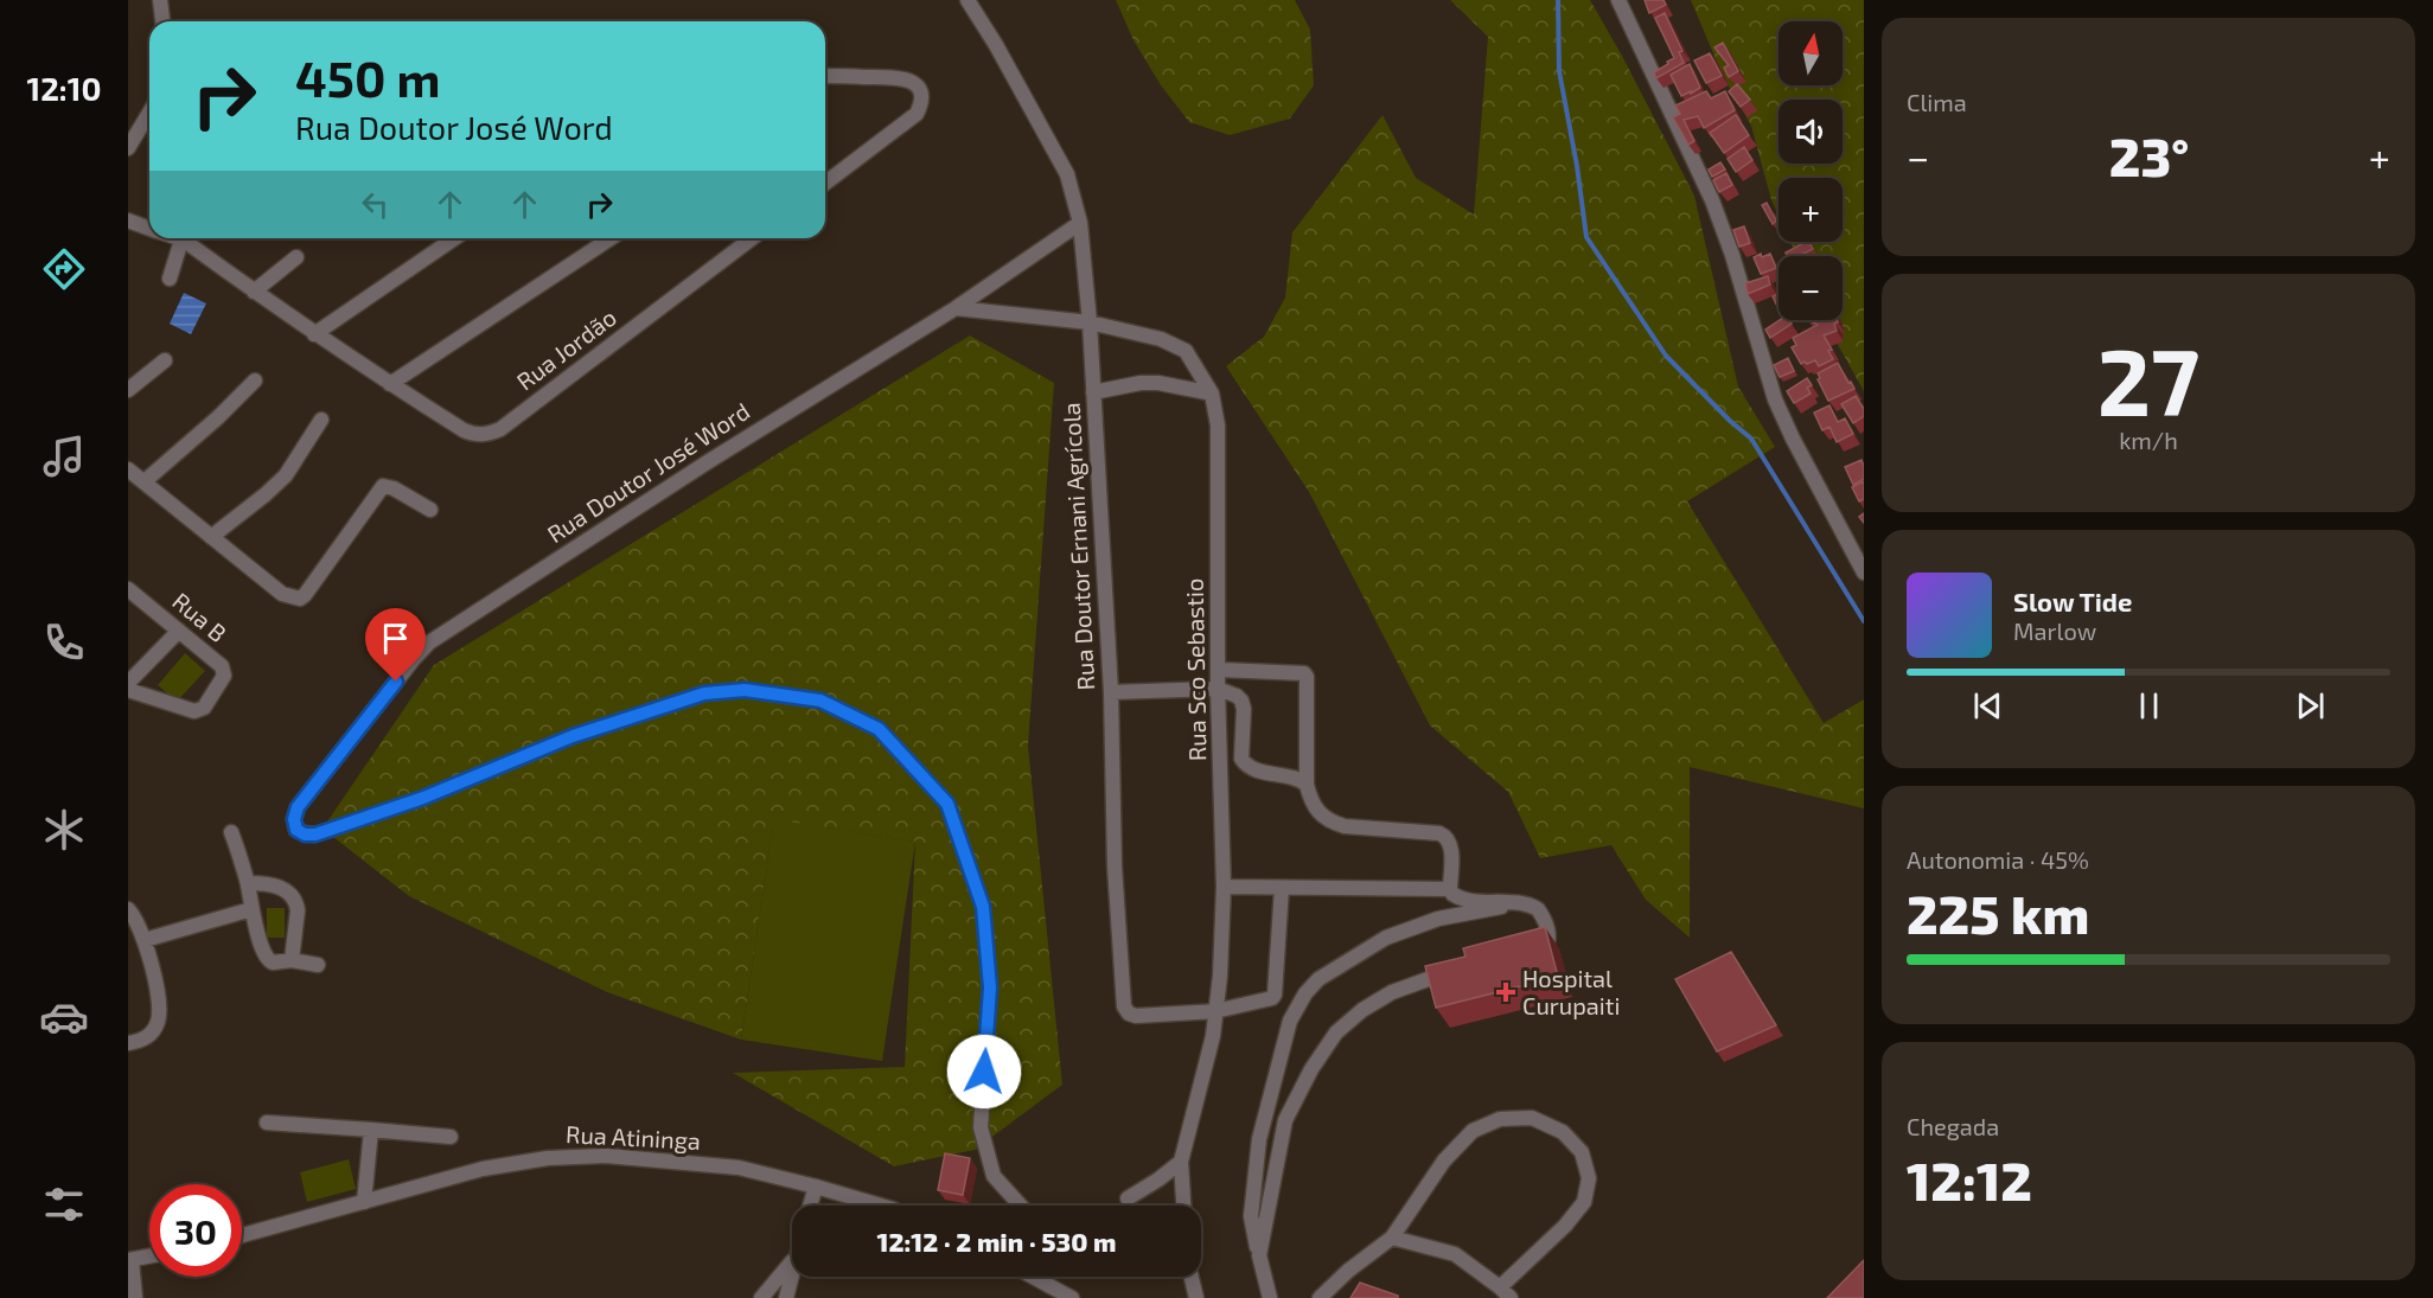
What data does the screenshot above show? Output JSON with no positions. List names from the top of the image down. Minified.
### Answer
{"streets":{"street":["Rua Jordão","Rua Doutor José Word","Rua Doutor Ernani Agrícola","Rua B","Rua Sco Sebastio","Rua Atininga"]},"crossings":[["Rua Doutor José Word","Rua Doutor Ernani Agrícola"],["Rua Doutor José Word","Rua Sco Sebastio"],["Rua Doutor Ernani Agrícola","Rua Sco Sebastio"]],"places":{"health":["Hospital Curupaiti"]},"north":"top","page":{"tabs":"12:10","tile":["Clima",["27","km/h"],["Autonomia · 45%","225 km"],["Chegada","12:12"]],"map_buttons":["+","−"],"turn":["450 m","Rua Doutor José Word"],"heat":["−","23°","+"],"song":["Slow Tide","Marlow"],"limit":"30","trip":"12:12 · 2 min · 530 m"}}
